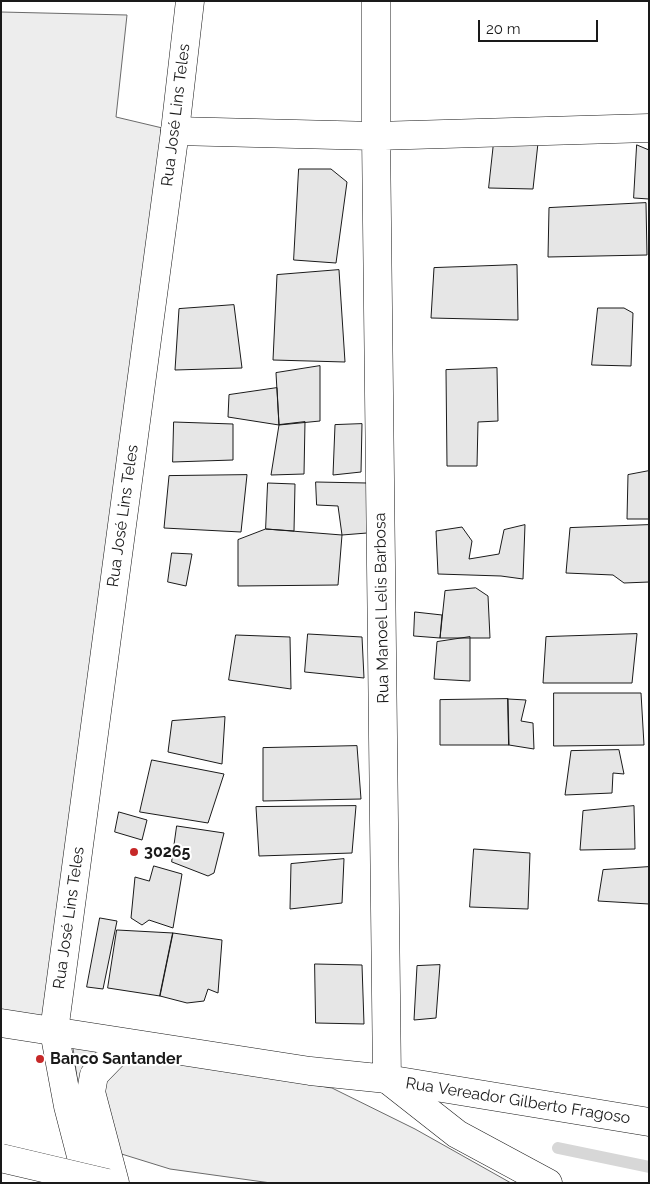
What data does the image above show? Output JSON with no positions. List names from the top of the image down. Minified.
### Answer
{"streets":{"main road":["Rua José Lins Teles","Rua Manoel Lelis Barbosa","Rua Vereador Gilberto Fragoso"]},"crossings":[["Rua José Lins Teles","Rua Vereador Gilberto Fragoso"],["Rua Manoel Lelis Barbosa","Rua Vereador Gilberto Fragoso"]],"places":["30265","Banco Santander"],"scale_bar":"20 m"}
